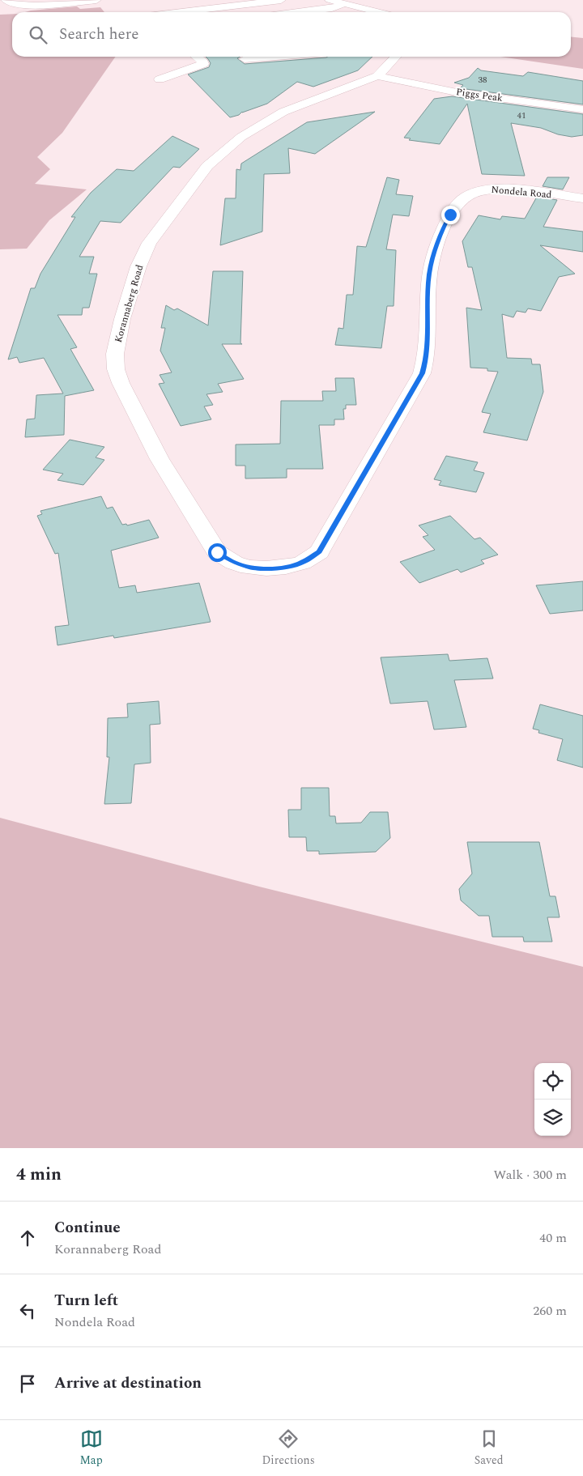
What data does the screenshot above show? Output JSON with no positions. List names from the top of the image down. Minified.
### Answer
{"streets":{"street":["Piggs Peak","Nondela Road","Korannaberg Road"]},"crossings":[["Piggs Peak","Korannaberg Road"],["Nondela Road","Korannaberg Road"]],"house_numbers":["38","41"],"page":{"search":"Search here","heading":["4 min","Walk · 300 m"],"list":[["Continue","Korannaberg Road","40 m"],["Turn left","Nondela Road","260 m"],"Arrive at destination"],"nav":["Map","Directions","Saved"]}}
